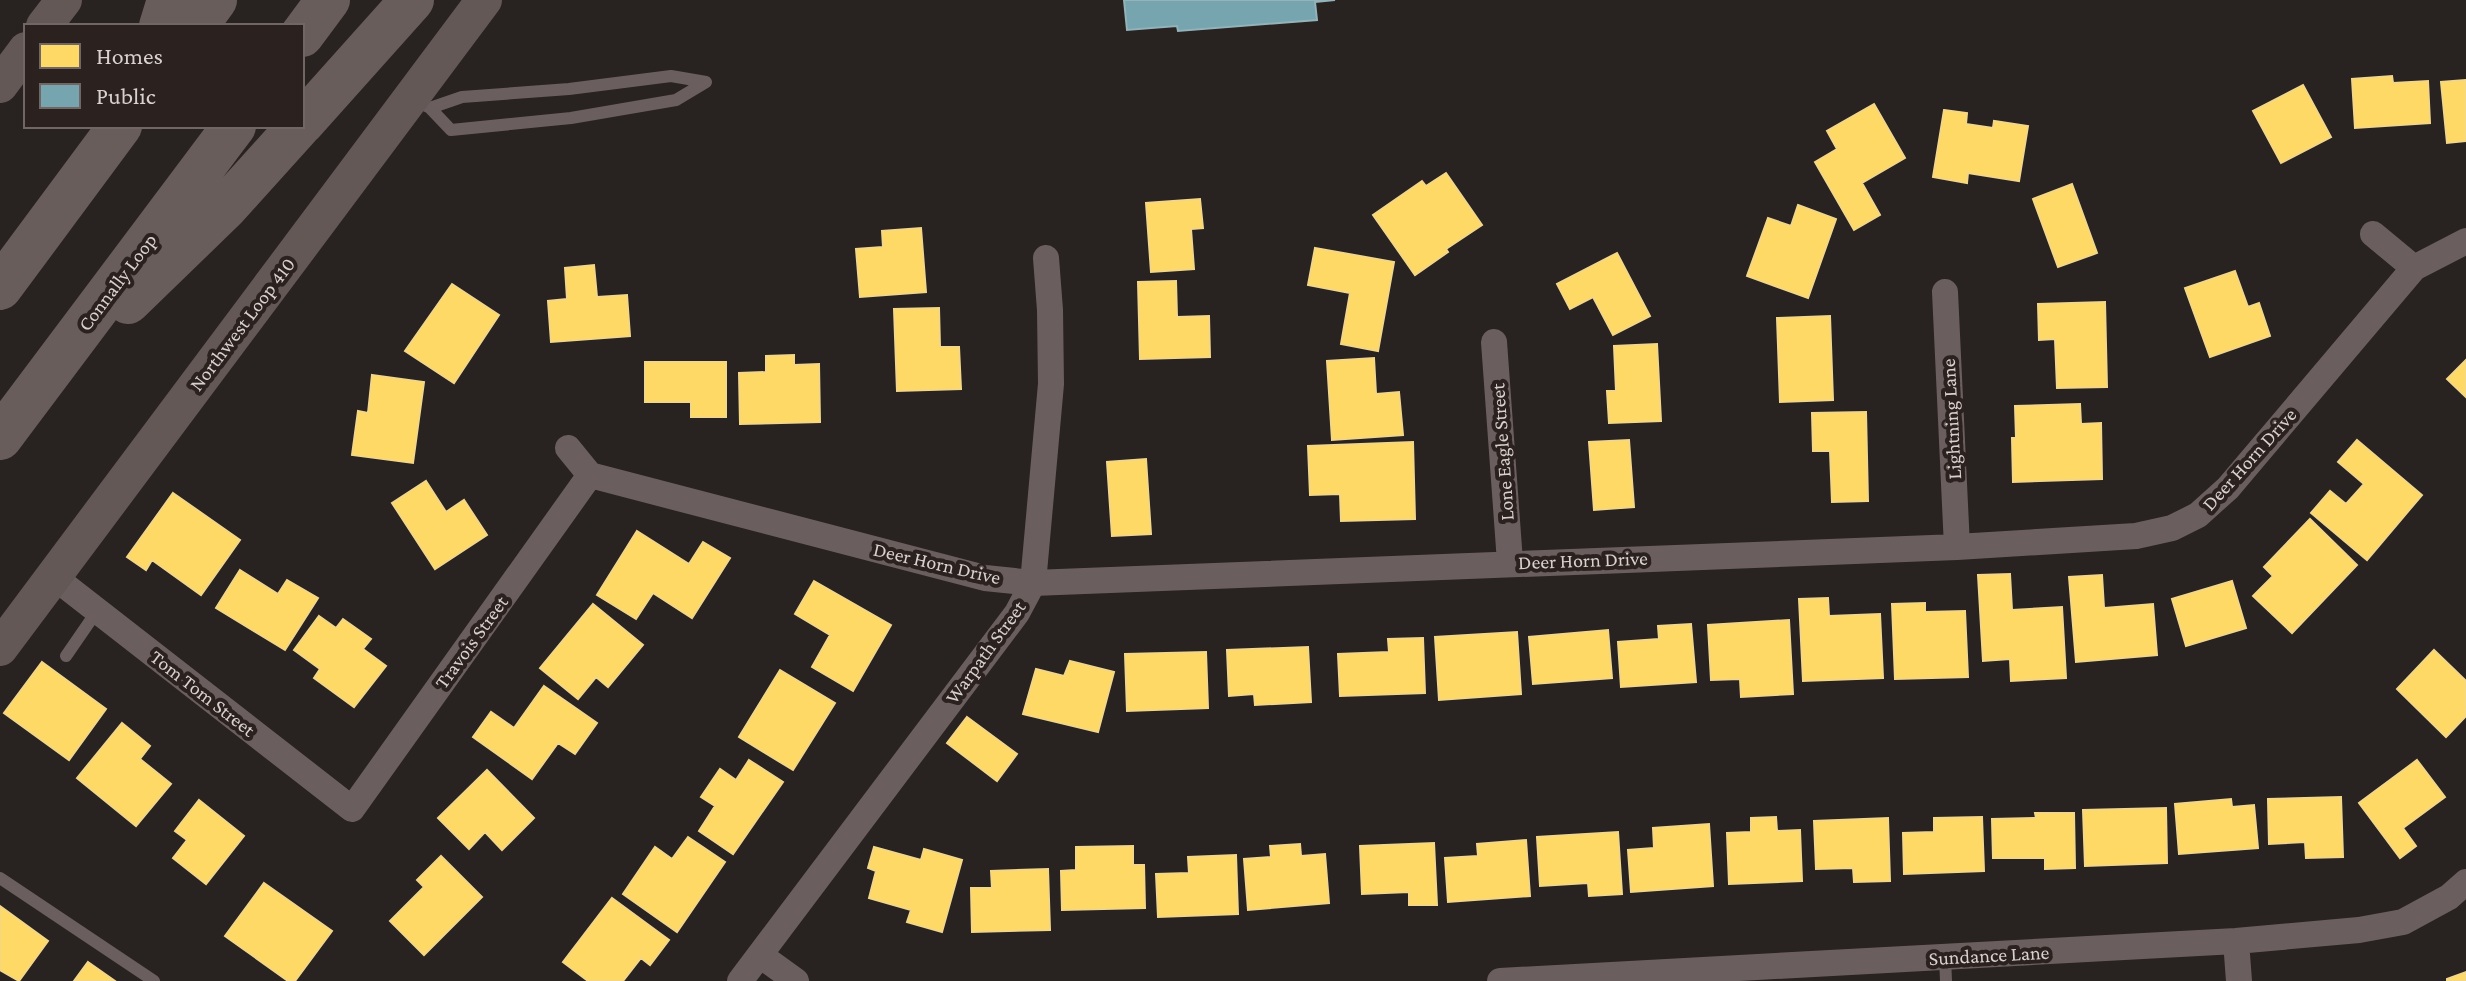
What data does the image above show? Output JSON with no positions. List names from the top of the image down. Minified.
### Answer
{"streets":{"highway":["Connally Loop"],"main road":["Northwest Loop 410"],"street":["Lightning Lane","Lone Eagle Street","Deer Horn Drive","Travois Street","Warpath Street","Tom Tom Street","Sundance Lane"]},"crossings":[["Northwest Loop 410","Tom Tom Street"],["Lightning Lane","Deer Horn Drive"],["Lone Eagle Street","Deer Horn Drive"],["Deer Horn Drive","Travois Street"],["Deer Horn Drive","Warpath Street"],["Travois Street","Tom Tom Street"]],"legend":["Homes","Public"]}
